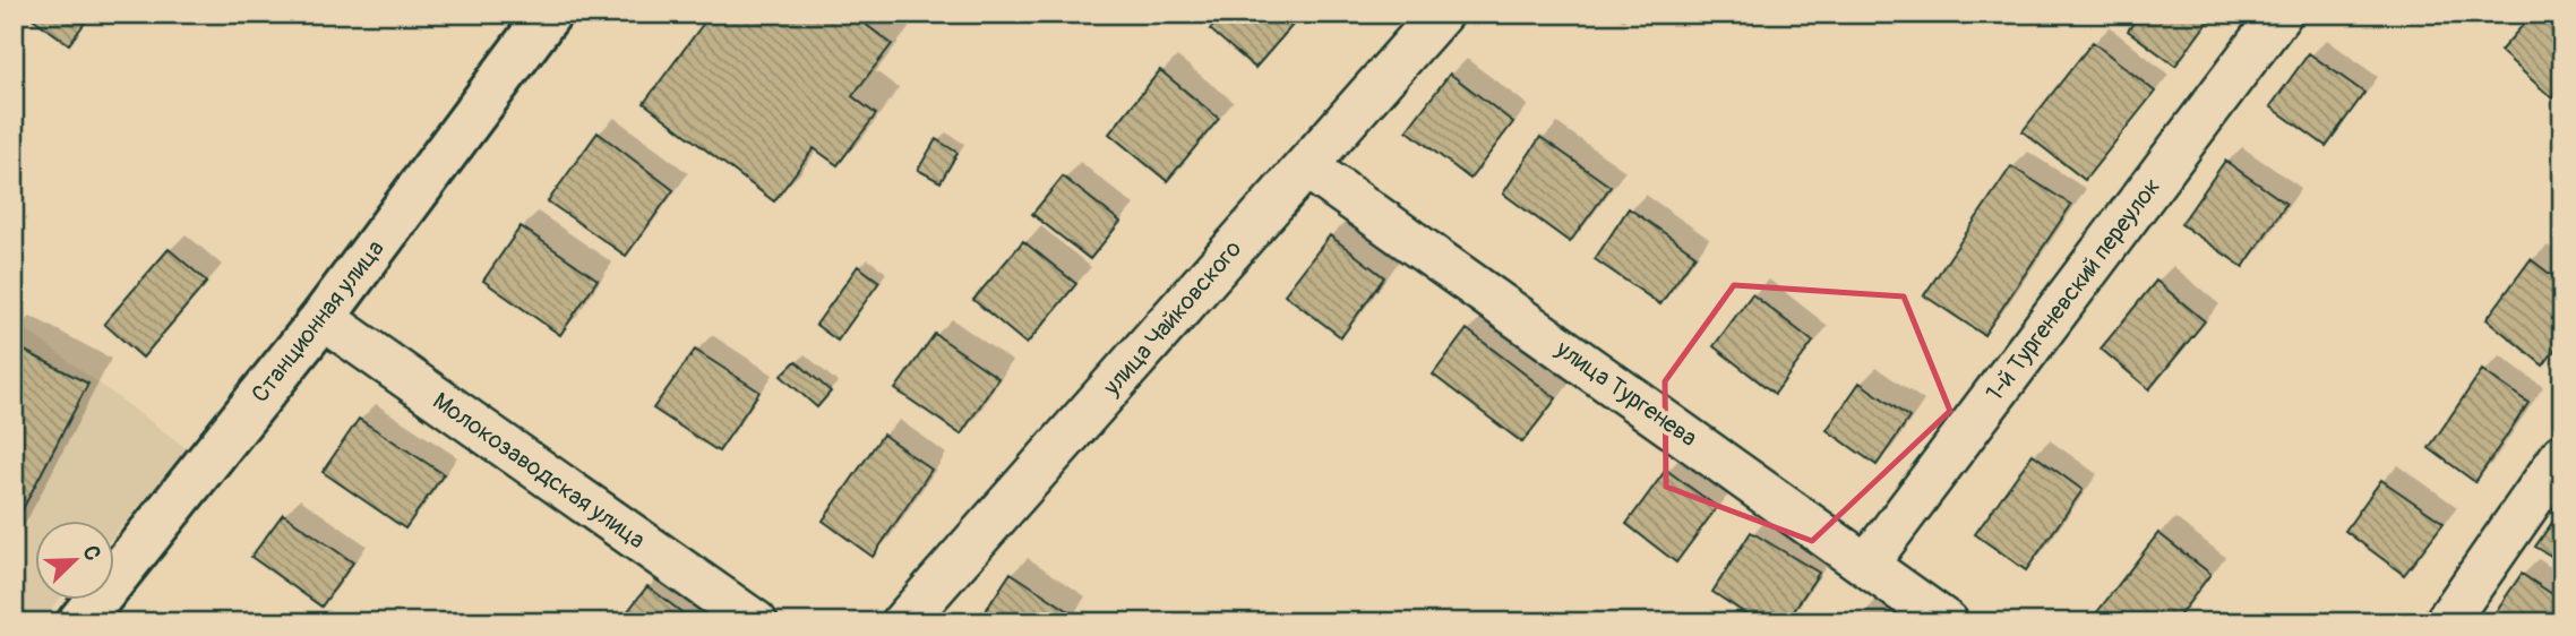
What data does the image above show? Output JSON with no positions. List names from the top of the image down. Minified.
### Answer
{"streets":{"street":["1-й Тургеневский переулок","улица Чайковского","Станционная улица","улица Тургенева","Молокозаводская улица"]},"crossings":[["1-й Тургеневский переулок","улица Тургенева"],["улица Чайковского","улица Тургенева"],["Станционная улица","Молокозаводская улица"]],"north":"top right"}
